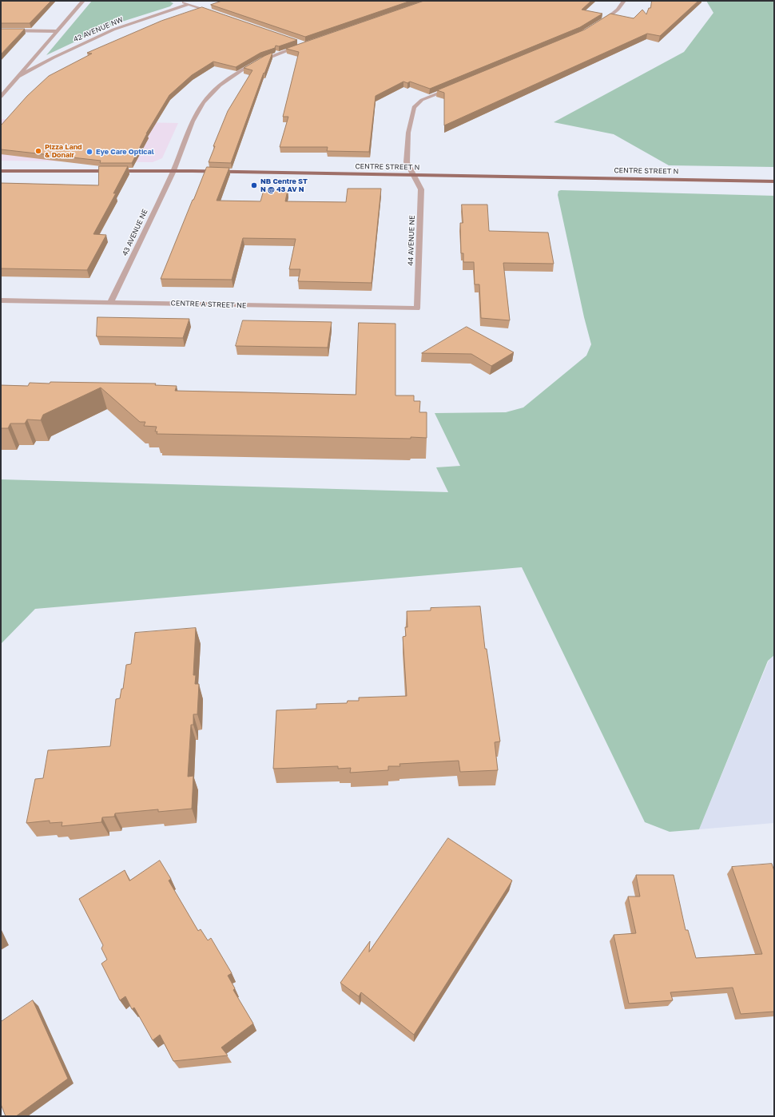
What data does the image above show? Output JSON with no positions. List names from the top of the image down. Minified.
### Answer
{"streets":{"main road":["CENTRE STREET N"],"street":["42 AVENUE NW","43 AVENUE NE","44 AVENUE NE","CENTRE A STREET NE"]},"crossings":[["CENTRE STREET N","43 AVENUE NE"],["CENTRE STREET N","44 AVENUE NE"],["43 AVENUE NE","CENTRE A STREET NE"],["44 AVENUE NE","CENTRE A STREET NE"]],"places":["Pizza Land & Donair","Eye Care Optical","NB Centre ST N @ 43 AV N"]}
